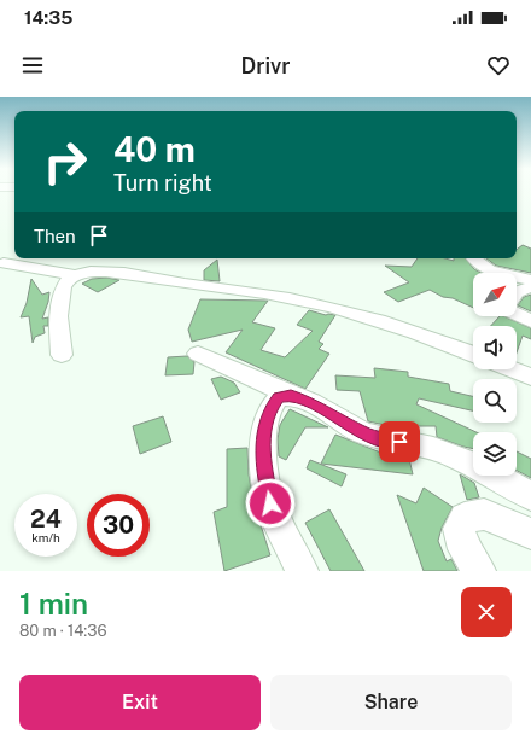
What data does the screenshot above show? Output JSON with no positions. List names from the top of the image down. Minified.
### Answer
{"north":"top right","page":{"status":"14:35","header":"Drivr","turn":["40 m","Turn right"],"then":"Then","speed":"24 km/h","limit":"30","heading":["1 min","80 m · 14:36"],"buttons":["Exit","Share"]}}
